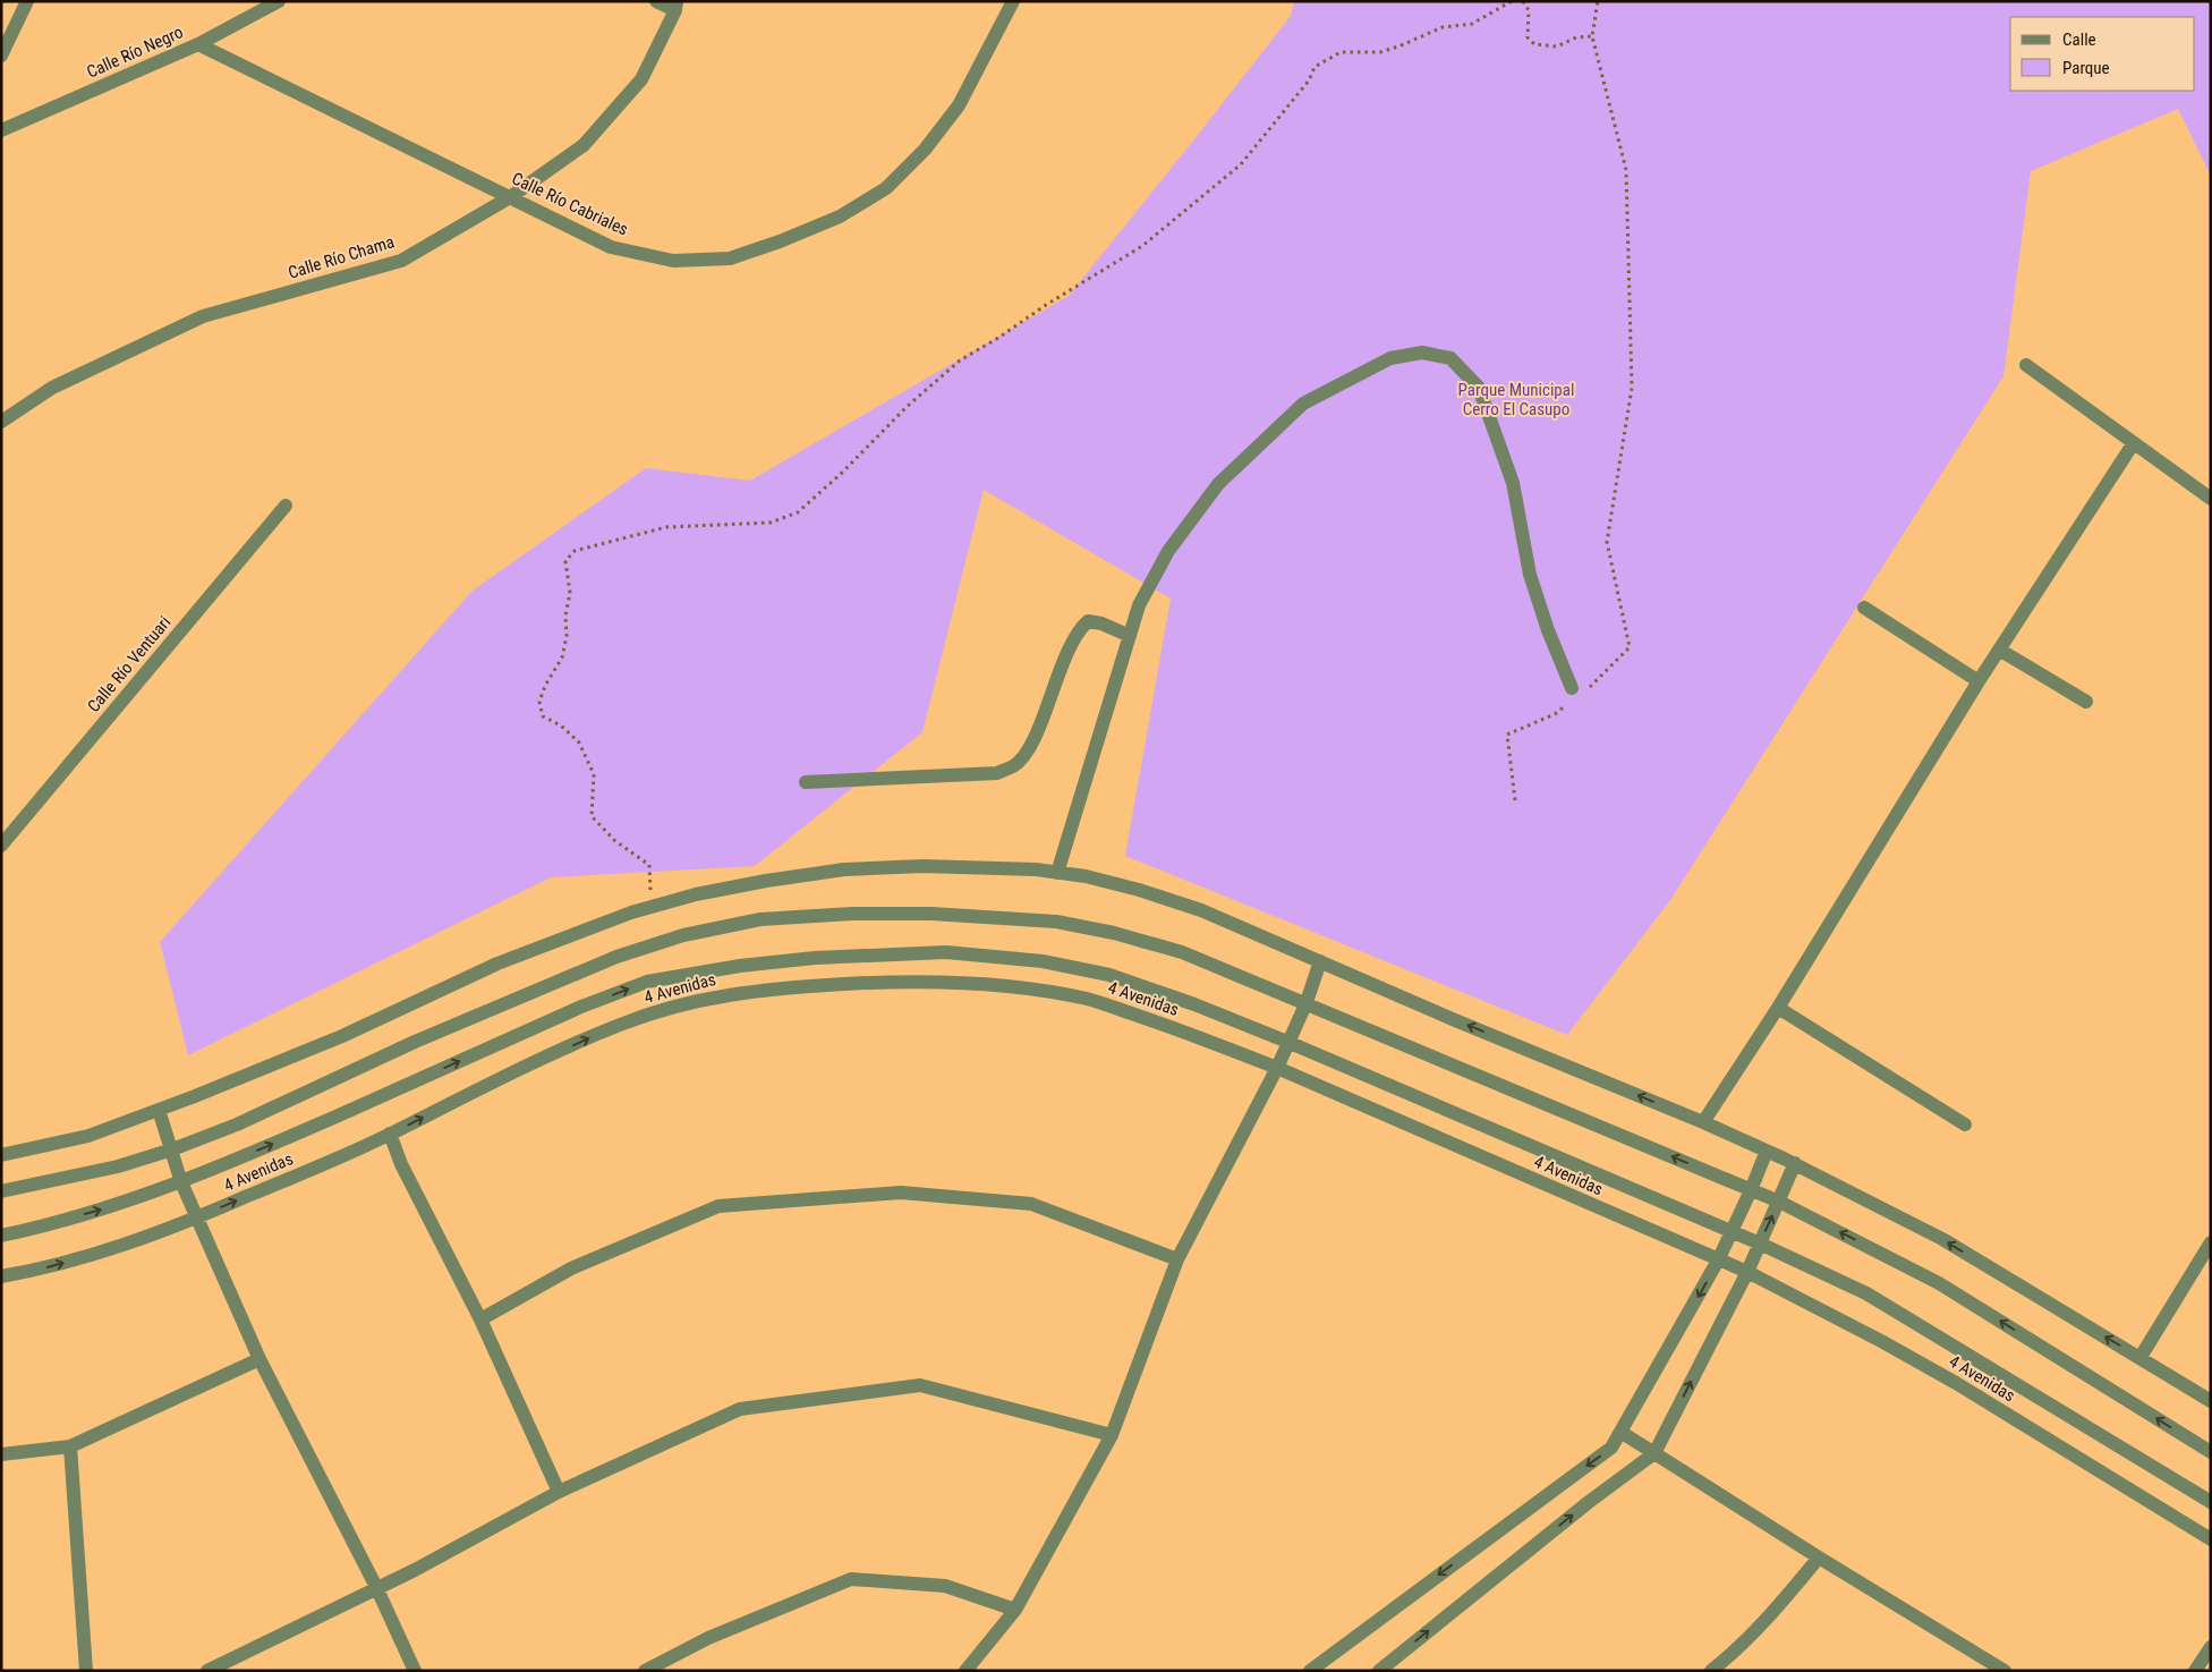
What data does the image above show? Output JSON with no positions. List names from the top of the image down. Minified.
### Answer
{"streets":{"street":["Calle Río Negro","Calle Río Cabriales","Calle Río Chama","Calle Río Ventuari","4 Avenidas"]},"crossings":[["Calle Río Negro","Calle Río Cabriales"],["Calle Río Cabriales","Calle Río Chama"]],"parks":["Parque Municipal Cerro El Casupo"],"legend":["Calle","Parque"]}
